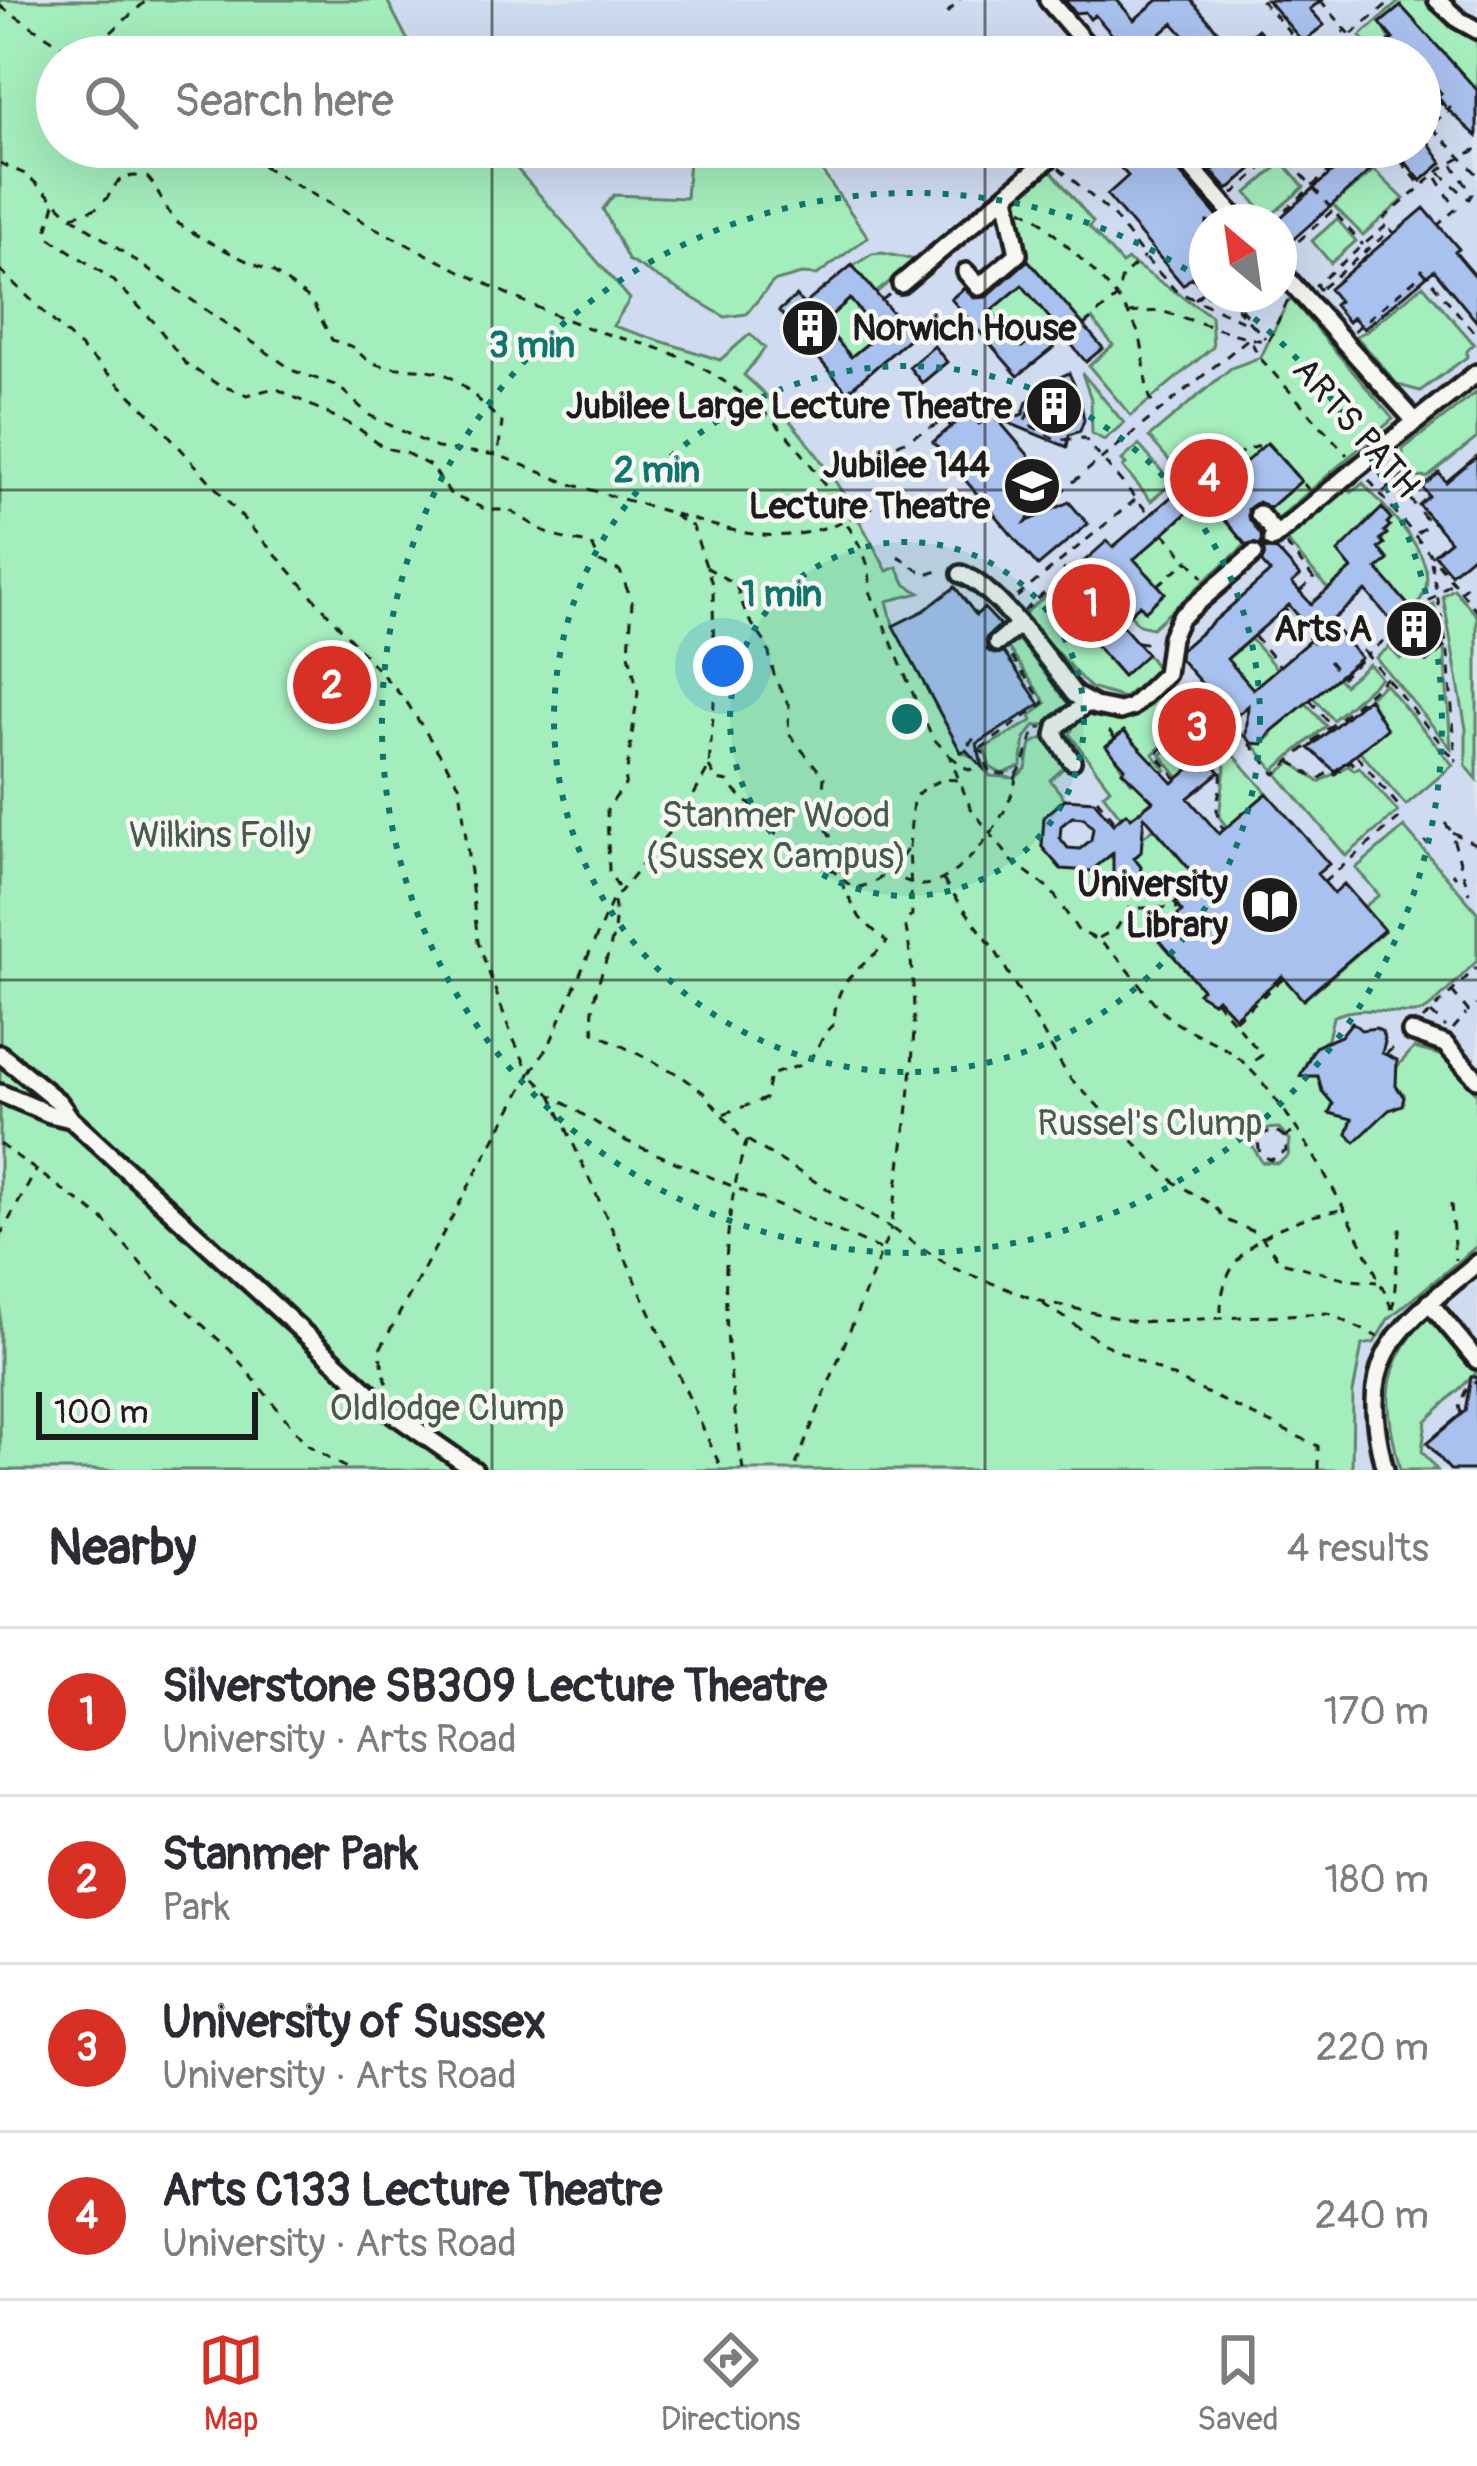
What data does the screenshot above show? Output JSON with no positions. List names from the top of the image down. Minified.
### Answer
{"streets":{"path":["ARTS PATH"]},"parks":["Stanmer Wood (Sussex Campus)","Wilkins Folly","Russel's Clump","Oldlodge Clump"],"places":{"building":["Norwich House","Jubilee Large Lecture Theatre","Arts A"],"school or university":["Jubilee 144 Lecture Theatre"],"library":["University Library"]},"scale_bar":"100 m","north":"top left","page":{"search":"Search here","pins":["4","1","2","3"],"scale":"100 m","heading":["Nearby","4 results"],"list":[{"mark":"1","name":"Silverstone SB309 Lecture Theatre","note":"University · Arts Road","value":"170 m"},{"mark":"2","name":"Stanmer Park","note":"Park","value":"180 m"},{"mark":"3","name":"University of Sussex","note":"University · Arts Road","value":"220 m"},{"mark":"4","name":"Arts C133 Lecture Theatre","note":"University · Arts Road","value":"240 m"}],"nav":["Map","Directions","Saved"]},"rings":["3 min","2 min","1 min"]}
